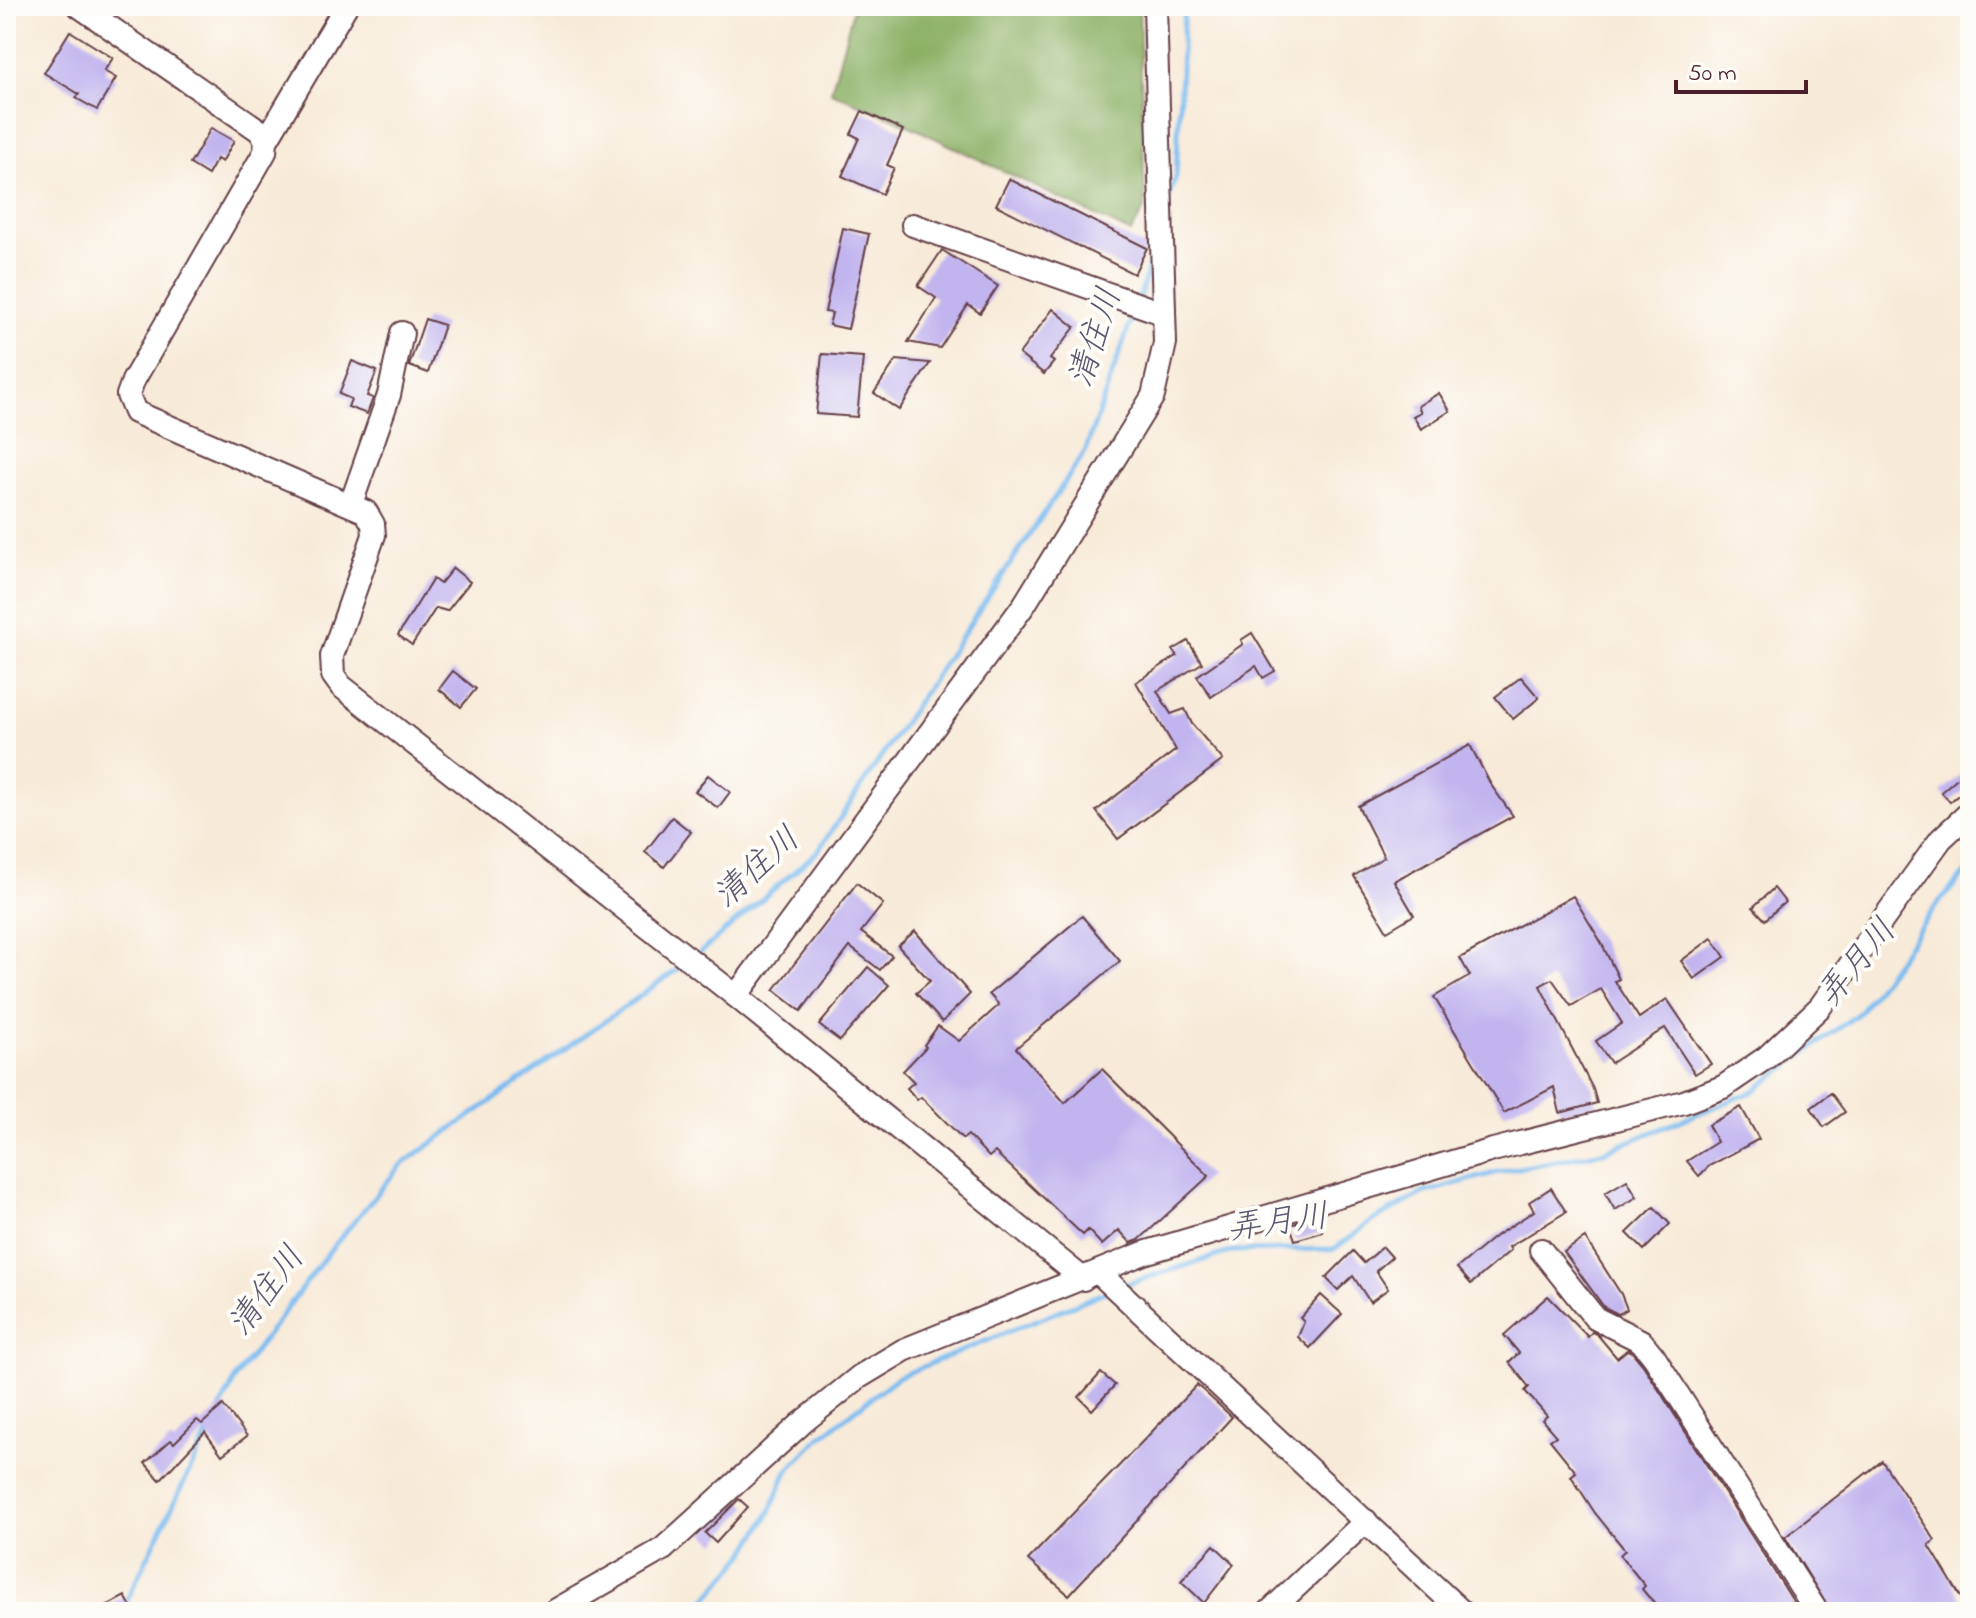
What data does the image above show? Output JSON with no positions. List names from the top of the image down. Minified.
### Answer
{"water":["清住川","弄月川"],"scale_bar":"50 m"}
